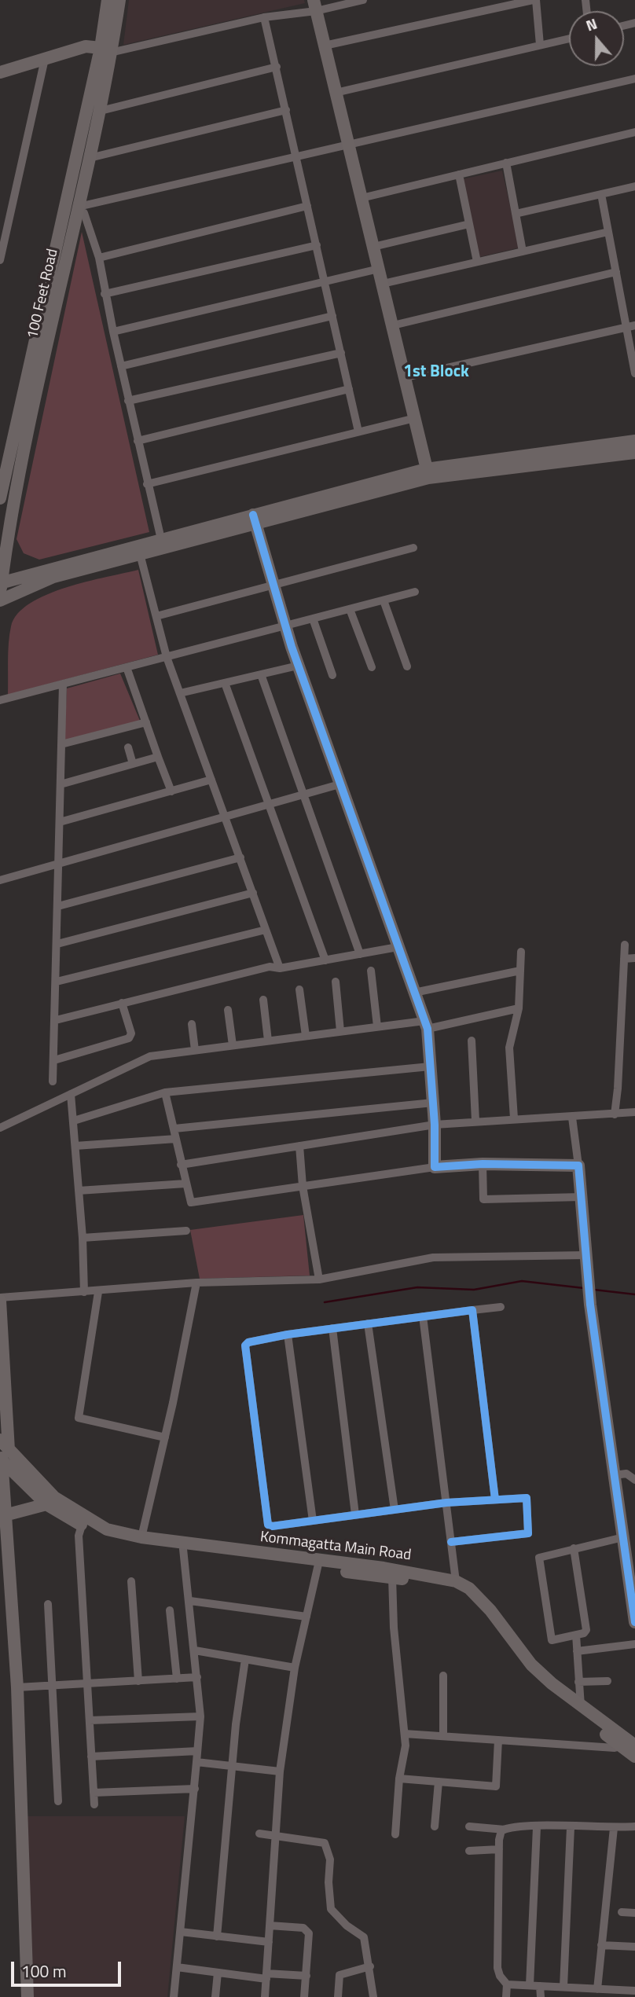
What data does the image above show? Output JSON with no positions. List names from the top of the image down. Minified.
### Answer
{"streets":{"street":["100 Feet Road","Kommagatta Main Road"]},"districts":["1st Block"],"scale_bar":"100 m","north":"top"}
